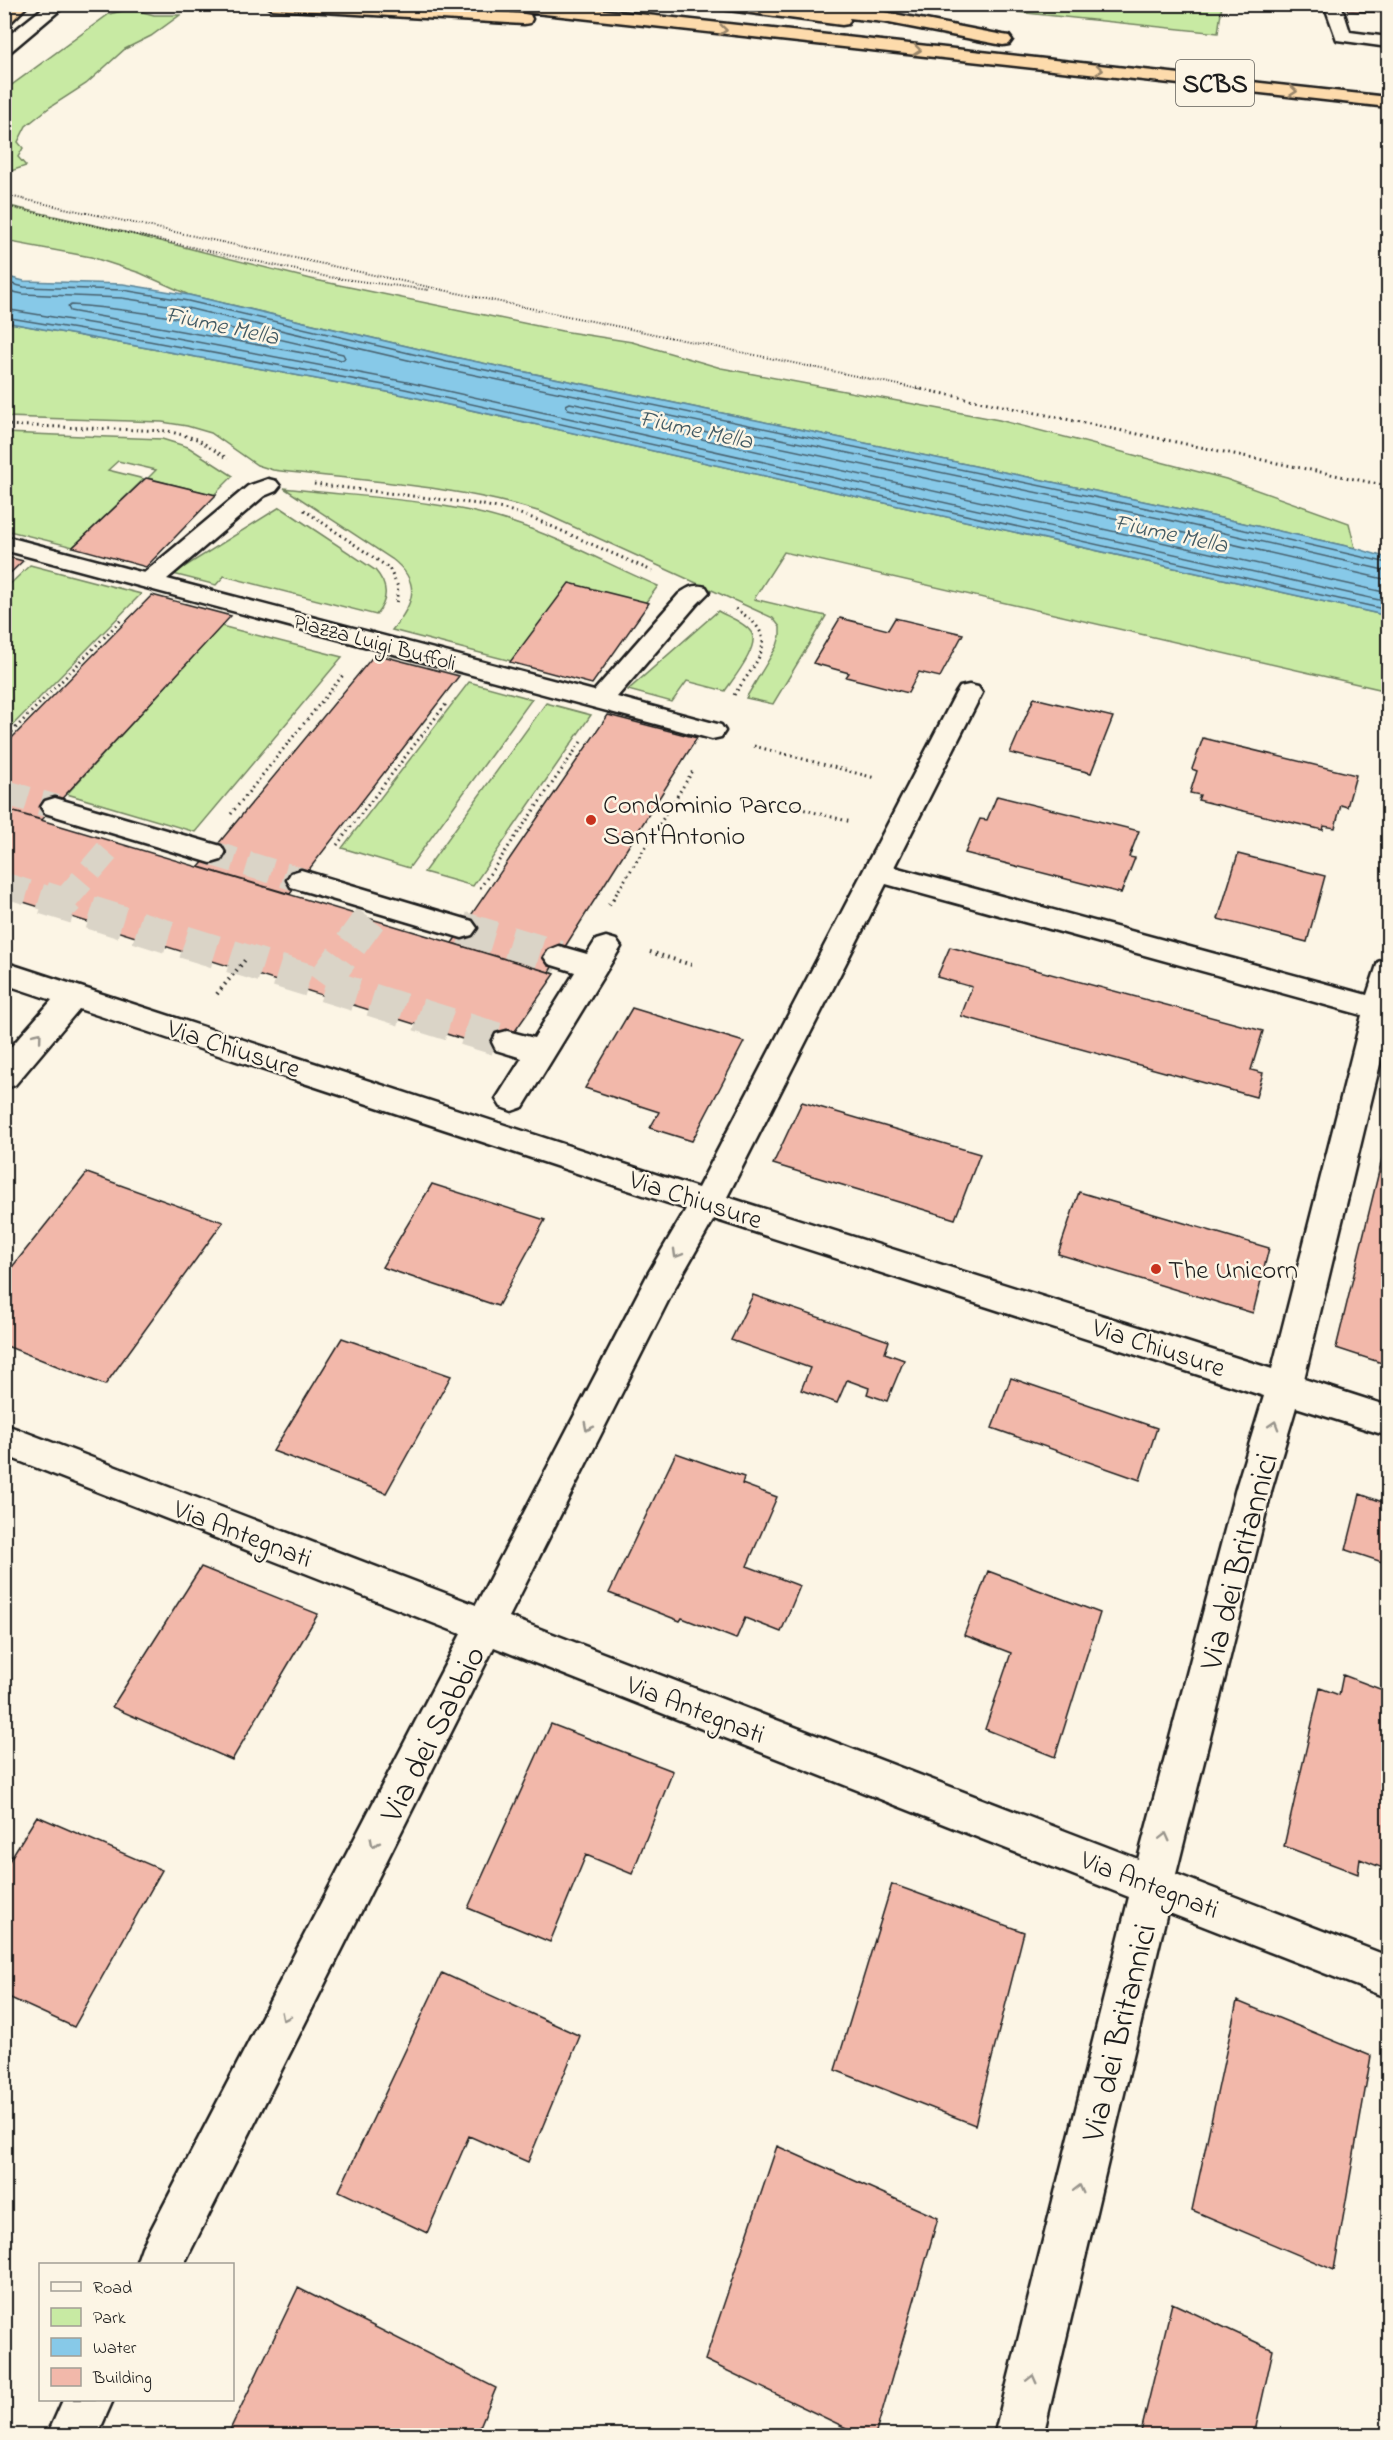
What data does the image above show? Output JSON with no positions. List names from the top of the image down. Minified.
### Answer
{"streets":{"highway":["SCBS"],"street":["Piazza Luigi Buffoli","Via Chiusure","Via Antegnati","Via dei Britannici","Via dei Sabbio"]},"crossings":[["Via Chiusure","Via dei Britannici"],["Via Chiusure","Via dei Sabbio"],["Via Antegnati","Via dei Britannici"],["Via Antegnati","Via dei Sabbio"]],"one_way":["Via dei Britannici","Via dei Sabbio"],"water":["Fiume Mella"],"places":["Condominio Parco Sant'Antonio","The Unicorn"],"legend":["Road","Park","Water","Building"]}
